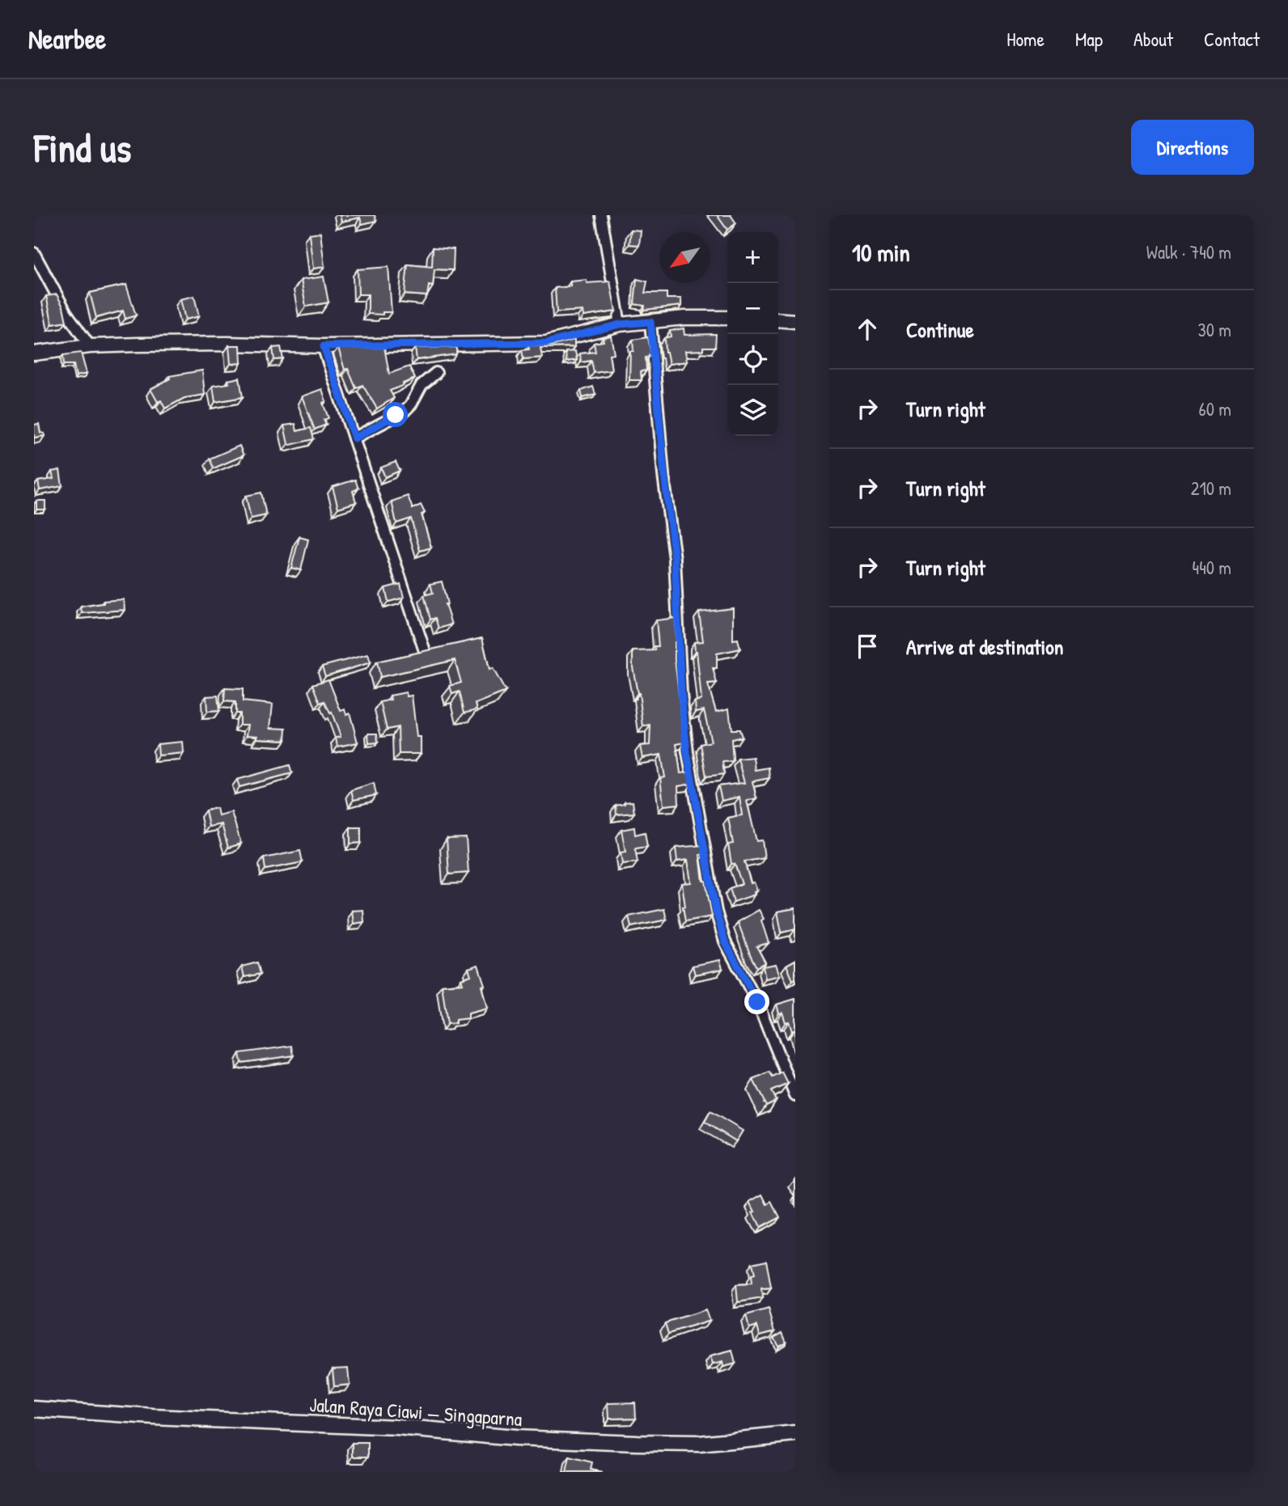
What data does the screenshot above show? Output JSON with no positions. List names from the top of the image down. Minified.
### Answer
{"streets":{"main road":["Jalan Raya Ciawi — Singaparna"]},"north":"bottom left","page":{"header":"Nearbee","nav":["Home","Map","About","Contact"],"buttons":"Directions","title":"Find us","heading":["10 min","Walk · 740 m"],"map_buttons":["+","−"],"list":[["Continue","30 m"],["Turn right","60 m"],["Turn right","210 m"],["Turn right","440 m"],"Arrive at destination"]}}
